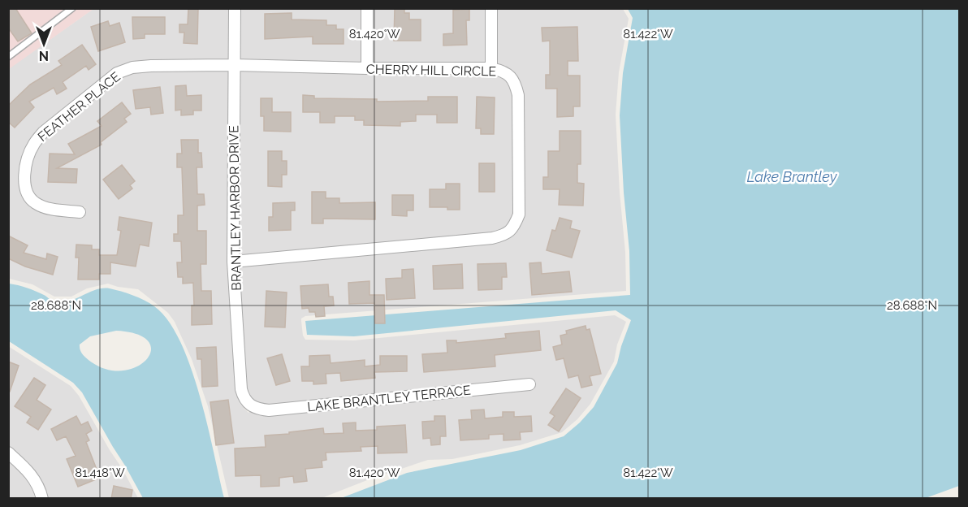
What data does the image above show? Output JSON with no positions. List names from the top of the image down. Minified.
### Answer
{"streets":{"street":["CHERRY HILL CIRCLE","FEATHER PLACE","BRANTLEY HARBOR DRIVE","LAKE BRANTLEY TERRACE"]},"crossings":[["CHERRY HILL CIRCLE","FEATHER PLACE"],["CHERRY HILL CIRCLE","BRANTLEY HARBOR DRIVE"],["FEATHER PLACE","BRANTLEY HARBOR DRIVE"],["BRANTLEY HARBOR DRIVE","LAKE BRANTLEY TERRACE"]],"water":["Lake Brantley"],"north":"bottom","coordinates":["81.420°W","81.422°W","28.688°N","81.418°W"]}
